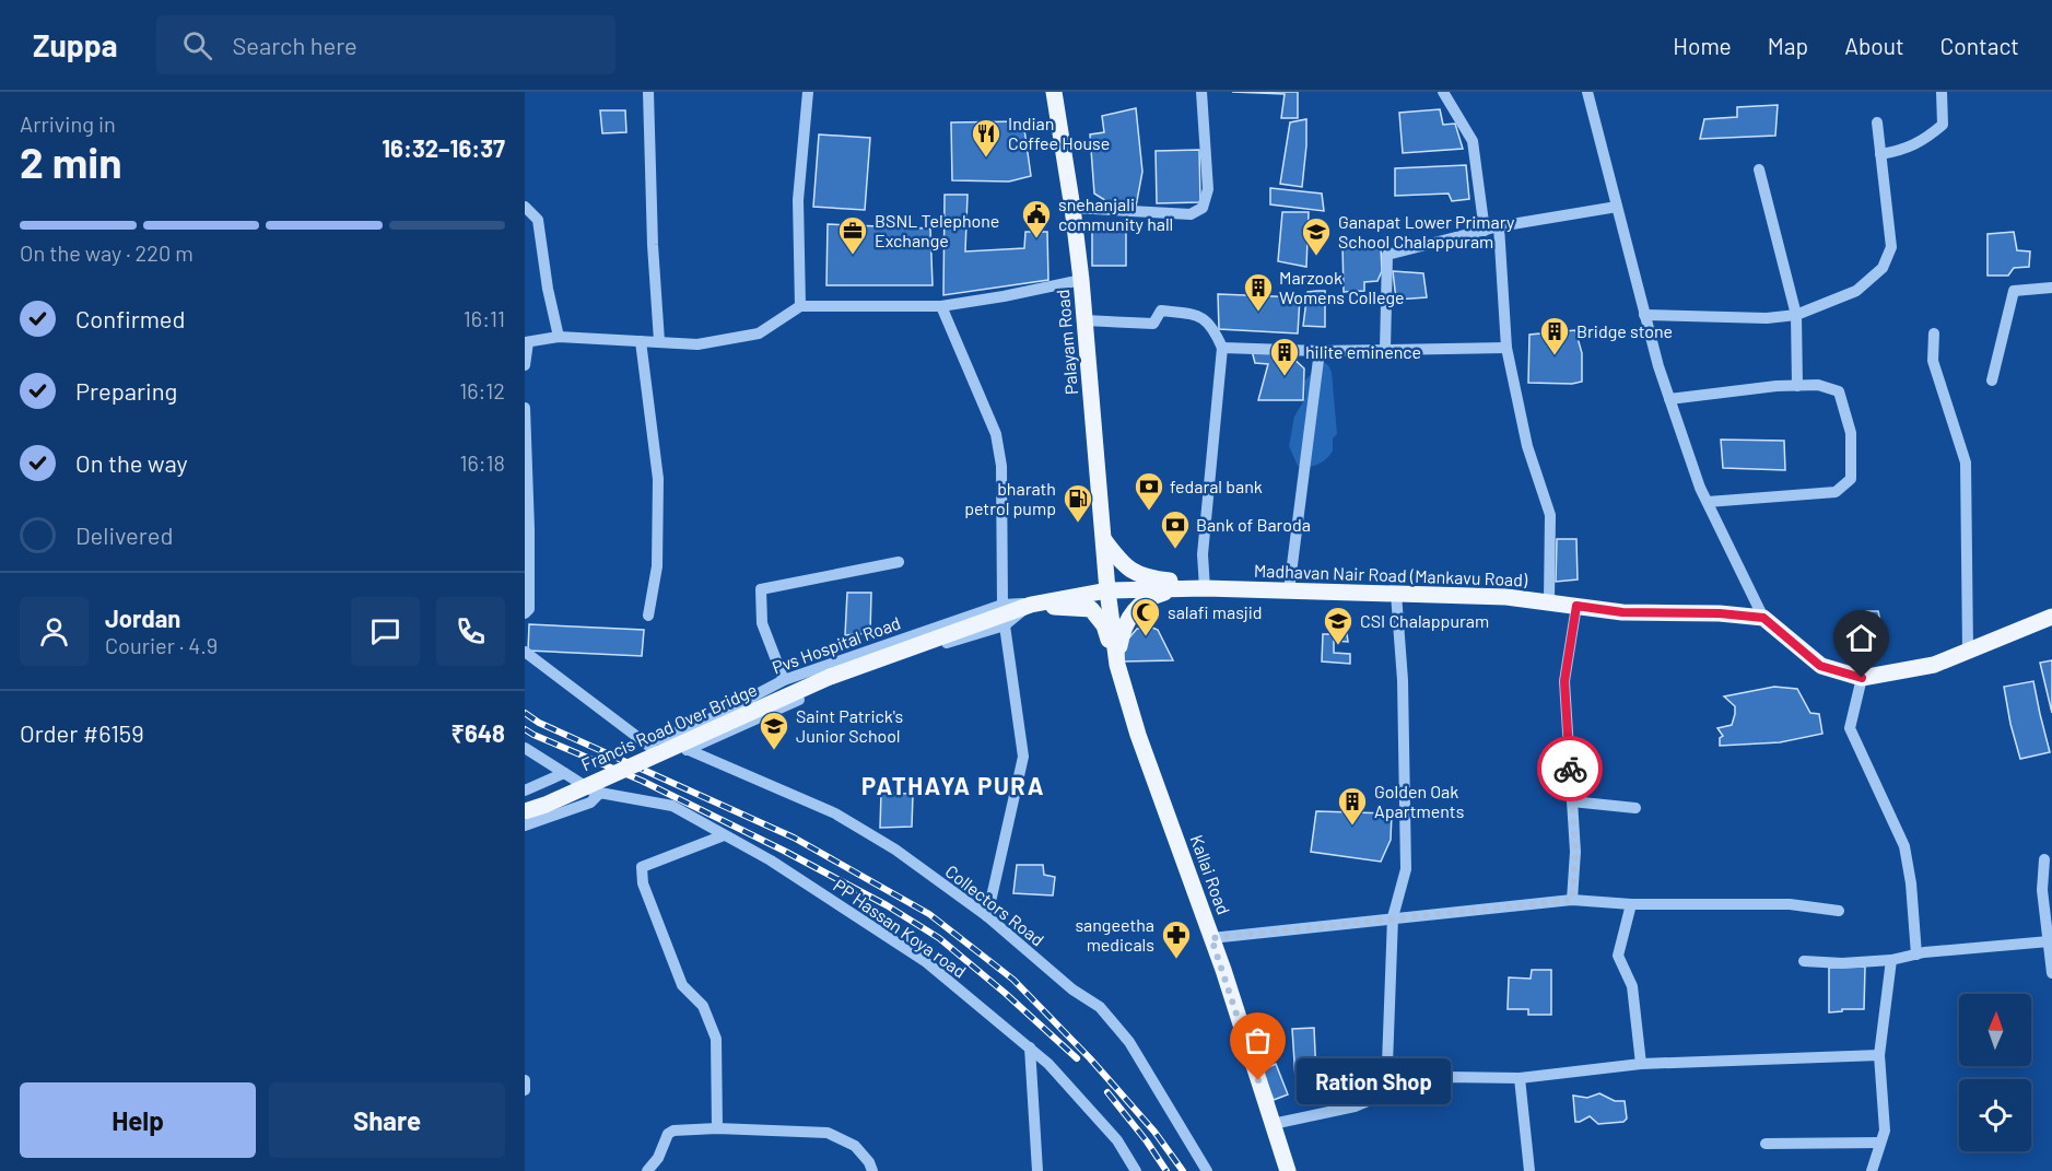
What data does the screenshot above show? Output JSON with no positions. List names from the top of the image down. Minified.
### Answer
{"streets":{"main road":["Palayam Road","Madhavan Nair Road (Mankavu Road)","Francis Road Over Bridge","Kallai Road"],"street":["Pvs Hospital Road","Collectors Road","PP Hassan Koya road"]},"crossings":[["Palayam Road","Madhavan Nair Road (Mankavu Road)"],["Palayam Road","Kallai Road"],["Madhavan Nair Road (Mankavu Road)","Pvs Hospital Road"],["Madhavan Nair Road (Mankavu Road)","Francis Road Over Bridge"],["Madhavan Nair Road (Mankavu Road)","Kallai Road"],["Pvs Hospital Road","Collectors Road"]],"districts":["PATHAYA PURA"],"places":{"restaurant":["Indian Coffee House"],"public building":["snehanjali community hall"],"office":["BSNL Telephone Exchange"],"school or university":["Ganapat Lower Primary School Chalappuram","CSI Chalappuram","Saint Patrick's Junior School"],"building":["Marzook Womens College","Bridge stone","hilite eminence","Golden Oak Apartments"],"bank":["fedaral bank","Bank of Baroda"],"fuel station":["bharath petrol pump"],"mosque":["salafi masjid"],"pharmacy":["sangeetha medicals"],"other":["Ration Shop"]},"north":"top","page":{"header":"Zuppa","search":"Search here","nav":["Home","Map","About","Contact"],"heading":["2 min","Arriving in","16:32–16:37"],"panel":["Jordan","Courier · 4.9","Order #6159","₹648"],"bar":"On the way · 220 m","list":[["Confirmed","16:11"],["Preparing","16:12"],["On the way","16:18"],"Delivered"],"bubble":"Ration Shop","buttons":["Help","Share"]}}
